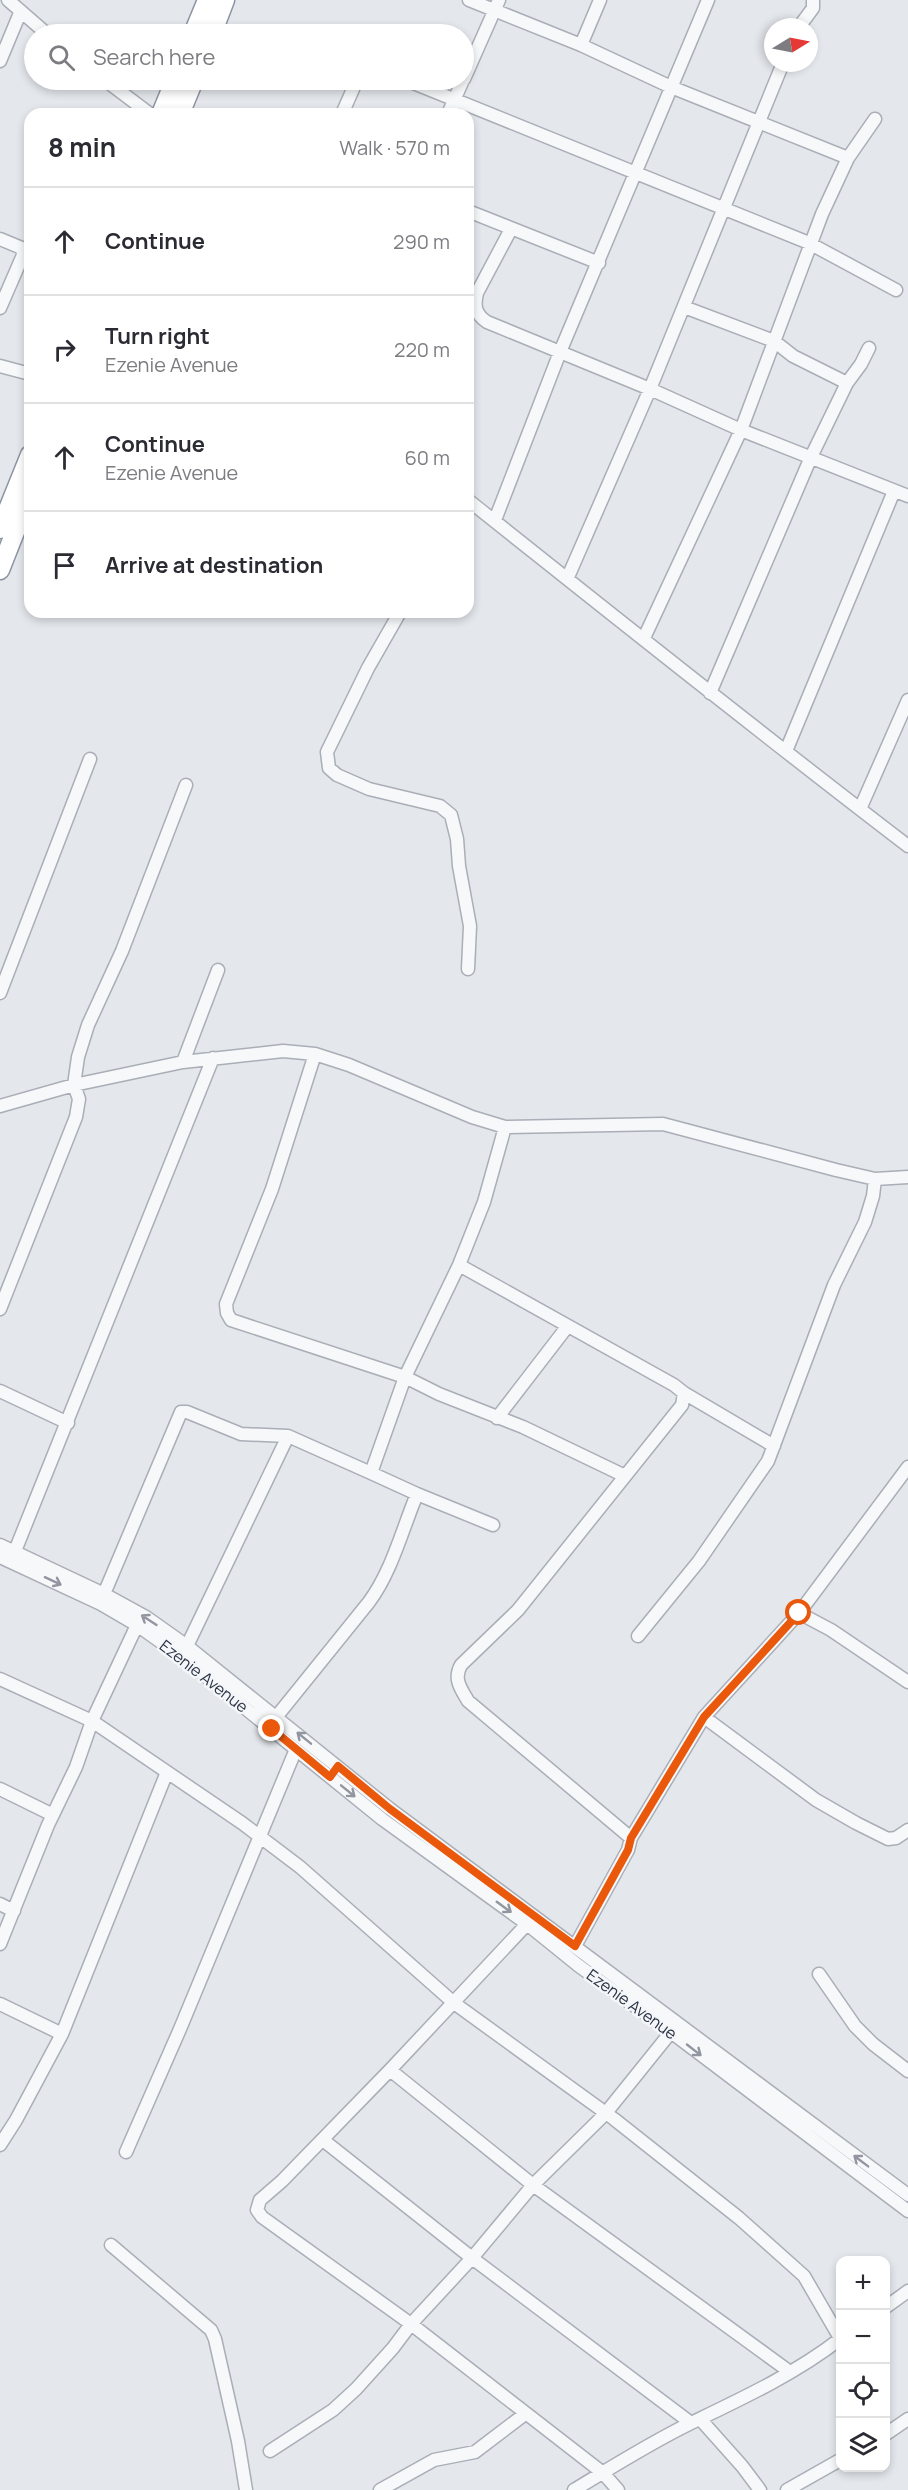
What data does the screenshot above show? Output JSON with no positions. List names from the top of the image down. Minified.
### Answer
{"streets":{"street":["Ezenie Avenue"]},"north":"right","page":{"search":"Search here","heading":["8 min","Walk · 570 m"],"list":[["Continue","290 m"],["Turn right","Ezenie Avenue","220 m"],["Continue","Ezenie Avenue","60 m"],"Arrive at destination"],"map_buttons":["+","−"]}}
